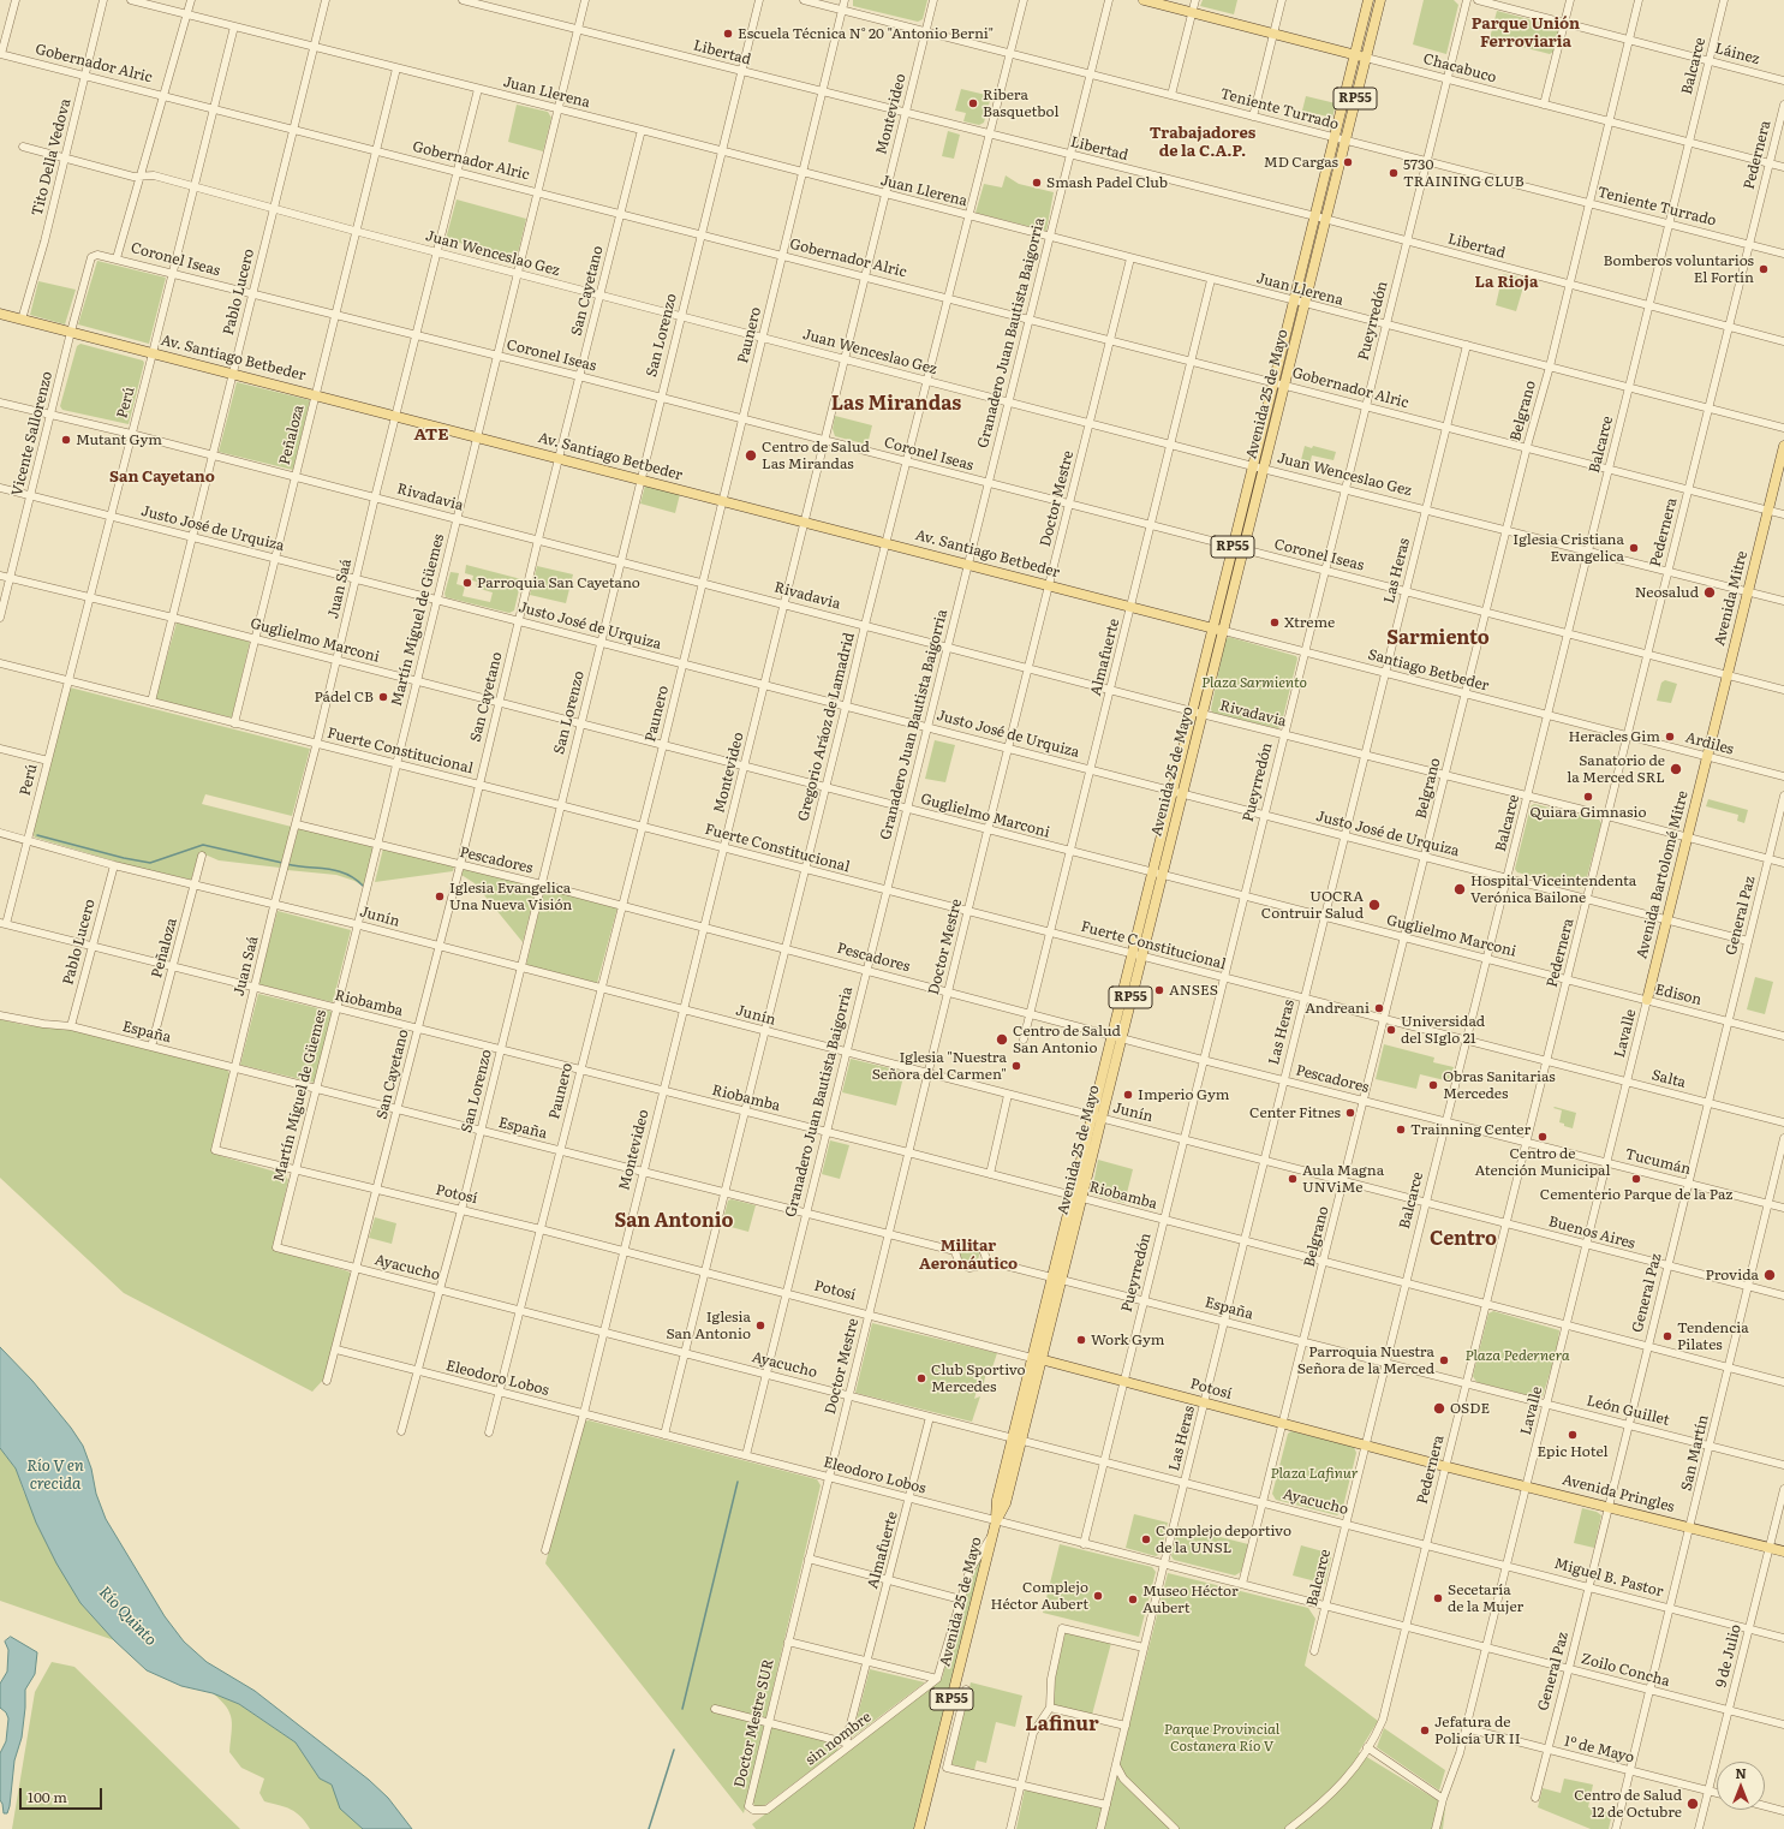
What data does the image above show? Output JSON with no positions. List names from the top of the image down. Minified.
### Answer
{"streets":{"main road":["Chacabuco","RP55","Av. Santiago Betbeder","Avenida 25 de Mayo","Avenida Mitre","Avenida Bartolomé Mitre","Potosí","Avenida Pringles"],"street":["Libertad","Láinez","Gobernador Alric","Balcarce","Juan Llerena","Teniente Turrado","Montevideo","Pedernera","Tito Della Vedova","Juan Wenceslao Gez","Coronel Iseas","San Cayetano","Pablo Lucero","Pueyrredón","Granadero Juan Bautista Baigorria","San Lorenzo","Paunero","Perú","Belgrano","Vicente Sallorenzo","Peñaloza","Rivadavia","Doctor Mestre","Justo José de Urquiza","Las Heras","Juan Saá","Martín Miguel de Güemes","Guglielmo Marconi","Almafuerte","Santiago Betbeder","Gregorio Aráoz de Lamadrid","Ardiles","Fuerte Constitucional","Pescadores","General Paz","Junín","Edison","Riobamba","España","Lavalle","Salta","Tucumán","Buenos Aires","Ayacucho","Eleodoro Lobos","León Guillet","San Martín","Miguel B. Pastor","9 de Julio","Zoilo Concha","Doctor Mestre SUR","sin nombre","1º de Mayo"]},"crossings":[["Libertad","Balcarce"],["Libertad","Montevideo"],["Libertad","Pedernera"],["Libertad","Pueyrredón"],["Libertad","Granadero Juan Bautista Baigorria"],["Libertad","San Lorenzo"],["Libertad","Paunero"],["Libertad","Avenida 25 de Mayo"],["Libertad","Belgrano"],["Libertad","Martín Miguel de Güemes"],["Libertad","Gregorio Aráoz de Lamadrid"],["Láinez","Balcarce"],["Láinez","Belgrano"],["Gobernador Alric","Balcarce"],["Gobernador Alric","Montevideo"],["Gobernador Alric","Pedernera"],["Gobernador Alric","Tito Della Vedova"],["Gobernador Alric","San Cayetano"],["Gobernador Alric","Pablo Lucero"],["Gobernador Alric","Pueyrredón"],["Gobernador Alric","Granadero Juan Bautista Baigorria"],["Gobernador Alric","San Lorenzo"],["Gobernador Alric","Paunero"],["Gobernador Alric","Avenida 25 de Mayo"],["Gobernador Alric","Perú"],["Gobernador Alric","Belgrano"],["Gobernador Alric","Peñaloza"],["Gobernador Alric","Doctor Mestre"],["Gobernador Alric","Las Heras"],["Gobernador Alric","Juan Saá"],["Gobernador Alric","Avenida Mitre"],["Gobernador Alric","Martín Miguel de Güemes"],["Gobernador Alric","Almafuerte"],["Gobernador Alric","Gregorio Aráoz de Lamadrid"],["Balcarce","Chacabuco"],["Balcarce","Juan Llerena"],["Balcarce","Teniente Turrado"],["Balcarce","Juan Wenceslao Gez"],["Balcarce","Coronel Iseas"],["Balcarce","Rivadavia"],["Balcarce","Justo José de Urquiza"],["Balcarce","Guglielmo Marconi"],["Balcarce","Santiago Betbeder"],["Balcarce","Fuerte Constitucional"],["Balcarce","Pescadores"],["Balcarce","Junín"],["Balcarce","Riobamba"],["Balcarce","España"],["Balcarce","Potosí"],["Balcarce","Ayacucho"],["Balcarce","Eleodoro Lobos"],["Chacabuco","Pedernera"],["Chacabuco","Pueyrredón"],["Chacabuco","Avenida 25 de Mayo"],["Chacabuco","Belgrano"],["Juan Llerena","Montevideo"],["Juan Llerena","Pedernera"],["Juan Llerena","San Cayetano"],["Juan Llerena","Pablo Lucero"],["Juan Llerena","Pueyrredón"],["Juan Llerena","Granadero Juan Bautista Baigorria"],["Juan Llerena","San Lorenzo"],["Juan Llerena","Paunero"],["Juan Llerena","Avenida 25 de Mayo"],["Juan Llerena","Perú"],["Juan Llerena","Belgrano"],["Juan Llerena","Peñaloza"],["Juan Llerena","Doctor Mestre"],["Juan Llerena","Las Heras"],["Juan Llerena","Juan Saá"],["Juan Llerena","Martín Miguel de Güemes"],["Juan Llerena","Almafuerte"],["Juan Llerena","Gregorio Aráoz de Lamadrid"],["Teniente Turrado","Montevideo"],["Teniente Turrado","Pedernera"],["Teniente Turrado","Pueyrredón"],["Teniente Turrado","Granadero Juan Bautista Baigorria"],["Teniente Turrado","Paunero"],["Teniente Turrado","Avenida 25 de Mayo"],["Teniente Turrado","Belgrano"],["Teniente Turrado","Gregorio Aráoz de Lamadrid"],["Montevideo","Juan Wenceslao Gez"],["Montevideo","Coronel Iseas"],["Montevideo","Av. Santiago Betbeder"],["Montevideo","Rivadavia"],["Montevideo","Justo José de Urquiza"],["Montevideo","Guglielmo Marconi"],["Montevideo","Fuerte Constitucional"],["Montevideo","Pescadores"],["Montevideo","Junín"],["Montevideo","Riobamba"],["Montevideo","España"],["Montevideo","Potosí"],["Montevideo","Ayacucho"],["Montevideo","Eleodoro Lobos"],["Pedernera","Juan Wenceslao Gez"],["Pedernera","Coronel Iseas"],["Pedernera","Rivadavia"],["Pedernera","Justo José de Urquiza"],["Pedernera","Guglielmo Marconi"],["Pedernera","Santiago Betbeder"],["Pedernera","Ardiles"],["Pedernera","Fuerte Constitucional"],["Pedernera","Pescadores"],["Pedernera","Junín"],["Pedernera","Edison"],["Pedernera","Riobamba"],["Pedernera","España"],["Pedernera","Salta"],["Pedernera","Tucumán"],["Pedernera","Potosí"],["Pedernera","Buenos Aires"],["Pedernera","Ayacucho"],["Pedernera","Eleodoro Lobos"],["Pedernera","León Guillet"],["Pedernera","Avenida Pringles"],["Pedernera","Miguel B. Pastor"],["Pedernera","Zoilo Concha"],["Tito Della Vedova","Juan Wenceslao Gez"],["Tito Della Vedova","Av. Santiago Betbeder"],["Juan Wenceslao Gez","San Cayetano"],["Juan Wenceslao Gez","Pablo Lucero"],["Juan Wenceslao Gez","Pueyrredón"],["Juan Wenceslao Gez","Granadero Juan Bautista Baigorria"],["Juan Wenceslao Gez","San Lorenzo"],["Juan Wenceslao Gez","Paunero"],["Juan Wenceslao Gez","Avenida 25 de Mayo"],["Juan Wenceslao Gez","Perú"],["Juan Wenceslao Gez","Belgrano"],["Juan Wenceslao Gez","Peñaloza"],["Juan Wenceslao Gez","Doctor Mestre"],["Juan Wenceslao Gez","Las Heras"],["Juan Wenceslao Gez","Juan Saá"],["Juan Wenceslao Gez","Avenida Mitre"],["Juan Wenceslao Gez","Martín Miguel de Güemes"],["Juan Wenceslao Gez","Almafuerte"],["Juan Wenceslao Gez","Gregorio Aráoz de Lamadrid"],["Coronel Iseas","San Cayetano"],["Coronel Iseas","Pablo Lucero"],["Coronel Iseas","Pueyrredón"],["Coronel Iseas","Granadero Juan Bautista Baigorria"],["Coronel Iseas","San Lorenzo"],["Coronel Iseas","Paunero"],["Coronel Iseas","Avenida 25 de Mayo"],["Coronel Iseas","Perú"],["Coronel Iseas","Belgrano"],["Coronel Iseas","Vicente Sallorenzo"],["Coronel Iseas","Peñaloza"],["Coronel Iseas","Doctor Mestre"],["Coronel Iseas","Las Heras"],["Coronel Iseas","Juan Saá"],["Coronel Iseas","Avenida Mitre"],["Coronel Iseas","Martín Miguel de Güemes"],["Coronel Iseas","Almafuerte"],["Coronel Iseas","Gregorio Aráoz de Lamadrid"],["San Cayetano","Av. Santiago Betbeder"],["San Cayetano","Rivadavia"],["San Cayetano","Justo José de Urquiza"],["San Cayetano","Guglielmo Marconi"],["San Cayetano","Fuerte Constitucional"],["San Cayetano","Pescadores"],["San Cayetano","Junín"],["San Cayetano","Riobamba"],["San Cayetano","España"],["San Cayetano","Potosí"],["San Cayetano","Ayacucho"],["San Cayetano","Eleodoro Lobos"],["Pablo Lucero","Av. Santiago Betbeder"],["Pablo Lucero","Rivadavia"],["Pablo Lucero","Justo José de Urquiza"],["Pablo Lucero","Guglielmo Marconi"],["Pablo Lucero","Fuerte Constitucional"],["Pablo Lucero","Junín"],["Pablo Lucero","Riobamba"],["Pablo Lucero","España"],["Pueyrredón","Rivadavia"],["Pueyrredón","Justo José de Urquiza"],["Pueyrredón","Guglielmo Marconi"],["Pueyrredón","Santiago Betbeder"],["Pueyrredón","Fuerte Constitucional"],["Pueyrredón","Pescadores"],["Pueyrredón","Junín"],["Pueyrredón","Riobamba"],["Pueyrredón","España"],["Pueyrredón","Potosí"],["Pueyrredón","Ayacucho"],["Pueyrredón","Eleodoro Lobos"],["Granadero Juan Bautista Baigorria","Av. Santiago Betbeder"],["Granadero Juan Bautista Baigorria","Rivadavia"],["Granadero Juan Bautista Baigorria","Justo José de Urquiza"],["Granadero Juan Bautista Baigorria","Guglielmo Marconi"],["Granadero Juan Bautista Baigorria","Fuerte Constitucional"],["Granadero Juan Bautista Baigorria","Pescadores"],["Granadero Juan Bautista Baigorria","Junín"],["Granadero Juan Bautista Baigorria","Riobamba"],["Granadero Juan Bautista Baigorria","España"],["Granadero Juan Bautista Baigorria","Potosí"],["Granadero Juan Bautista Baigorria","Ayacucho"],["Granadero Juan Bautista Baigorria","Eleodoro Lobos"],["San Lorenzo","Av. Santiago Betbeder"],["San Lorenzo","Rivadavia"],["San Lorenzo","Justo José de Urquiza"],["San Lorenzo","Guglielmo Marconi"],["San Lorenzo","Fuerte Constitucional"],["San Lorenzo","Pescadores"],["San Lorenzo","Junín"],["San Lorenzo","Riobamba"],["San Lorenzo","España"],["San Lorenzo","Potosí"],["San Lorenzo","Ayacucho"],["San Lorenzo","Eleodoro Lobos"],["Paunero","Av. Santiago Betbeder"],["Paunero","Rivadavia"],["Paunero","Justo José de Urquiza"],["Paunero","Guglielmo Marconi"],["Paunero","Fuerte Constitucional"],["Paunero","Pescadores"],["Paunero","Junín"],["Paunero","Riobamba"],["Paunero","España"],["Paunero","Potosí"],["Paunero","Ayacucho"],["Paunero","Eleodoro Lobos"],["Av. Santiago Betbeder","Avenida 25 de Mayo"],["Av. Santiago Betbeder","Perú"],["Av. Santiago Betbeder","Vicente Sallorenzo"],["Av. Santiago Betbeder","Peñaloza"],["Av. Santiago Betbeder","Doctor Mestre"],["Av. Santiago Betbeder","Juan Saá"],["Av. Santiago Betbeder","Martín Miguel de Güemes"],["Av. Santiago Betbeder","Almafuerte"],["Av. Santiago Betbeder","Santiago Betbeder"],["Av. Santiago Betbeder","Gregorio Aráoz de Lamadrid"],["Avenida 25 de Mayo","Rivadavia"],["Avenida 25 de Mayo","Justo José de Urquiza"],["Avenida 25 de Mayo","Guglielmo Marconi"],["Avenida 25 de Mayo","Santiago Betbeder"],["Avenida 25 de Mayo","Fuerte Constitucional"],["Avenida 25 de Mayo","Pescadores"],["Avenida 25 de Mayo","Junín"],["Avenida 25 de Mayo","Riobamba"],["Avenida 25 de Mayo","España"],["Avenida 25 de Mayo","Potosí"],["Avenida 25 de Mayo","Ayacucho"],["Avenida 25 de Mayo","Eleodoro Lobos"],["Perú","Rivadavia"],["Perú","Justo José de Urquiza"],["Perú","Guglielmo Marconi"],["Perú","Fuerte Constitucional"],["Perú","Junín"],["Perú","Riobamba"],["Belgrano","Rivadavia"],["Belgrano","Justo José de Urquiza"],["Belgrano","Guglielmo Marconi"],["Belgrano","Santiago Betbeder"],["Belgrano","Fuerte Constitucional"],["Belgrano","Pescadores"],["Belgrano","Junín"],["Belgrano","Riobamba"],["Belgrano","España"],["Belgrano","Potosí"],["Belgrano","Ayacucho"],["Belgrano","Eleodoro Lobos"],["Vicente Sallorenzo","Rivadavia"],["Vicente Sallorenzo","Justo José de Urquiza"],["Vicente Sallorenzo","Guglielmo Marconi"],["Peñaloza","Rivadavia"],["Peñaloza","Justo José de Urquiza"],["Peñaloza","Guglielmo Marconi"],["Peñaloza","Fuerte Constitucional"],["Peñaloza","Junín"],["Peñaloza","Riobamba"],["Peñaloza","España"],["Rivadavia","Doctor Mestre"],["Rivadavia","Las Heras"],["Rivadavia","Juan Saá"],["Rivadavia","Martín Miguel de Güemes"],["Rivadavia","Almafuerte"],["Rivadavia","Gregorio Aráoz de Lamadrid"],["Rivadavia","Avenida Bartolomé Mitre"],["Rivadavia","General Paz"],["Doctor Mestre","Justo José de Urquiza"],["Doctor Mestre","Guglielmo Marconi"],["Doctor Mestre","Fuerte Constitucional"],["Doctor Mestre","Pescadores"],["Doctor Mestre","Junín"],["Doctor Mestre","Riobamba"],["Doctor Mestre","España"],["Doctor Mestre","Potosí"],["Doctor Mestre","Ayacucho"],["Doctor Mestre","Eleodoro Lobos"],["Doctor Mestre","Doctor Mestre SUR"],["Justo José de Urquiza","Las Heras"],["Justo José de Urquiza","Juan Saá"],["Justo José de Urquiza","Martín Miguel de Güemes"],["Justo José de Urquiza","Almafuerte"],["Justo José de Urquiza","Gregorio Aráoz de Lamadrid"],["Justo José de Urquiza","Avenida Bartolomé Mitre"],["Justo José de Urquiza","General Paz"],["Las Heras","Guglielmo Marconi"],["Las Heras","Santiago Betbeder"],["Las Heras","Fuerte Constitucional"],["Las Heras","Pescadores"],["Las Heras","Junín"],["Las Heras","Riobamba"],["Las Heras","España"],["Las Heras","Potosí"],["Las Heras","Ayacucho"],["Las Heras","Eleodoro Lobos"],["Juan Saá","Guglielmo Marconi"],["Juan Saá","Fuerte Constitucional"],["Juan Saá","Pescadores"],["Juan Saá","Junín"],["Juan Saá","Riobamba"],["Juan Saá","España"],["Juan Saá","Potosí"],["Avenida Mitre","Ardiles"],["Avenida Mitre","Avenida Bartolomé Mitre"],["Martín Miguel de Güemes","Guglielmo Marconi"],["Martín Miguel de Güemes","Fuerte Constitucional"],["Martín Miguel de Güemes","Pescadores"],["Martín Miguel de Güemes","Junín"],["Martín Miguel de Güemes","Riobamba"],["Martín Miguel de Güemes","España"],["Martín Miguel de Güemes","Potosí"],["Martín Miguel de Güemes","Ayacucho"],["Guglielmo Marconi","Almafuerte"],["Guglielmo Marconi","Gregorio Aráoz de Lamadrid"],["Guglielmo Marconi","Edison"],["Almafuerte","Fuerte Constitucional"],["Almafuerte","Pescadores"],["Almafuerte","Ayacucho"],["Almafuerte","Eleodoro Lobos"],["Almafuerte","sin nombre"],["Santiago Betbeder","Ardiles"],["Gregorio Aráoz de Lamadrid","Fuerte Constitucional"],["Gregorio Aráoz de Lamadrid","Pescadores"],["Gregorio Aráoz de Lamadrid","Junín"],["Gregorio Aráoz de Lamadrid","Riobamba"],["Gregorio Aráoz de Lamadrid","España"],["Gregorio Aráoz de Lamadrid","Potosí"],["Gregorio Aráoz de Lamadrid","Ayacucho"],["Gregorio Aráoz de Lamadrid","Eleodoro Lobos"],["Ardiles","Avenida Bartolomé Mitre"],["Fuerte Constitucional","Salta"],["Pescadores","Tucumán"],["Avenida Bartolomé Mitre","Edison"],["Avenida Bartolomé Mitre","Lavalle"],["General Paz","Edison"],["General Paz","Riobamba"],["General Paz","Salta"],["General Paz","Tucumán"],["General Paz","Buenos Aires"],["General Paz","León Guillet"],["General Paz","Avenida Pringles"],["General Paz","Miguel B. Pastor"],["General Paz","Zoilo Concha"],["General Paz","1º de Mayo"],["Junín","Buenos Aires"],["Edison","Lavalle"],["Riobamba","Lavalle"],["Riobamba","San Martín"],["España","León Guillet"],["Lavalle","Salta"],["Lavalle","Tucumán"],["Lavalle","Buenos Aires"],["Lavalle","León Guillet"],["Lavalle","Avenida Pringles"],["Lavalle","Miguel B. Pastor"],["Lavalle","Zoilo Concha"],["Lavalle","1º de Mayo"],["Tucumán","San Martín"],["Potosí","Avenida Pringles"],["Buenos Aires","San Martín"],["Ayacucho","Miguel B. Pastor"],["Eleodoro Lobos","Zoilo Concha"],["León Guillet","San Martín"],["San Martín","Avenida Pringles"],["San Martín","Miguel B. Pastor"],["San Martín","Zoilo Concha"],["San Martín","1º de Mayo"],["Avenida Pringles","9 de Julio"],["Miguel B. Pastor","9 de Julio"],["9 de Julio","Zoilo Concha"],["9 de Julio","1º de Mayo"],["Doctor Mestre SUR","sin nombre"]],"districts":["Parque Unión Ferroviaria","Trabajadores de la C.A.P.","La Rioja","Las Mirandas","ATE","San Cayetano","Sarmiento","San Antonio","Centro","Militar Aeronáutico","Lafinur"],"water":["Río V en crecida","Río Quinto"],"parks":["Plaza Sarmiento","Plaza Pedernera","Plaza Lafinur","Parque Provincial Costanera Río V"],"places":["Escuela Técnica N° 20 \"Antonio Berni\"","Ribera Basquetbol","MD Cargas","5730 TRAINING CLUB","Smash Padel Club","Bomberos voluntarios El Fortín","Mutant Gym","Centro de Salud Las Mirandas","Iglesia Cristiana Evangelica","Parroquia San Cayetano","Neosalud","Xtreme","Pádel CB","Heracles Gim","Sanatorio de la Merced SRL","Quiara Gimnasio","Hospital Viceintendenta Verónica Bailone","Iglesia Evangelica Una Nueva Visión","UOCRA Contruir Salud","ANSES","Andreani","Universidad del SIglo 21","Centro de Salud San Antonio","Iglesia \"Nuestra Señora del Carmen\"","Obras Sanitarias Mercedes","Imperio Gym","Center Fitnes","Trainning Center","Centro de Atención Municipal","Aula Magna UNViMe","Cementerio Parque de la Paz","Provida","Iglesia San Antonio","Tendencia Pilates","Work Gym","Parroquia Nuestra Señora de la Merced","Club Sportivo Mercedes","OSDE","Epic Hotel","Complejo deportivo de la UNSL","Complejo Héctor Aubert","Secetaría de la Mujer","Museo Héctor Aubert","Jefatura de Policía UR II","Centro de Salud 12 de Octubre"],"scale_bar":"100 m","north":"top"}
